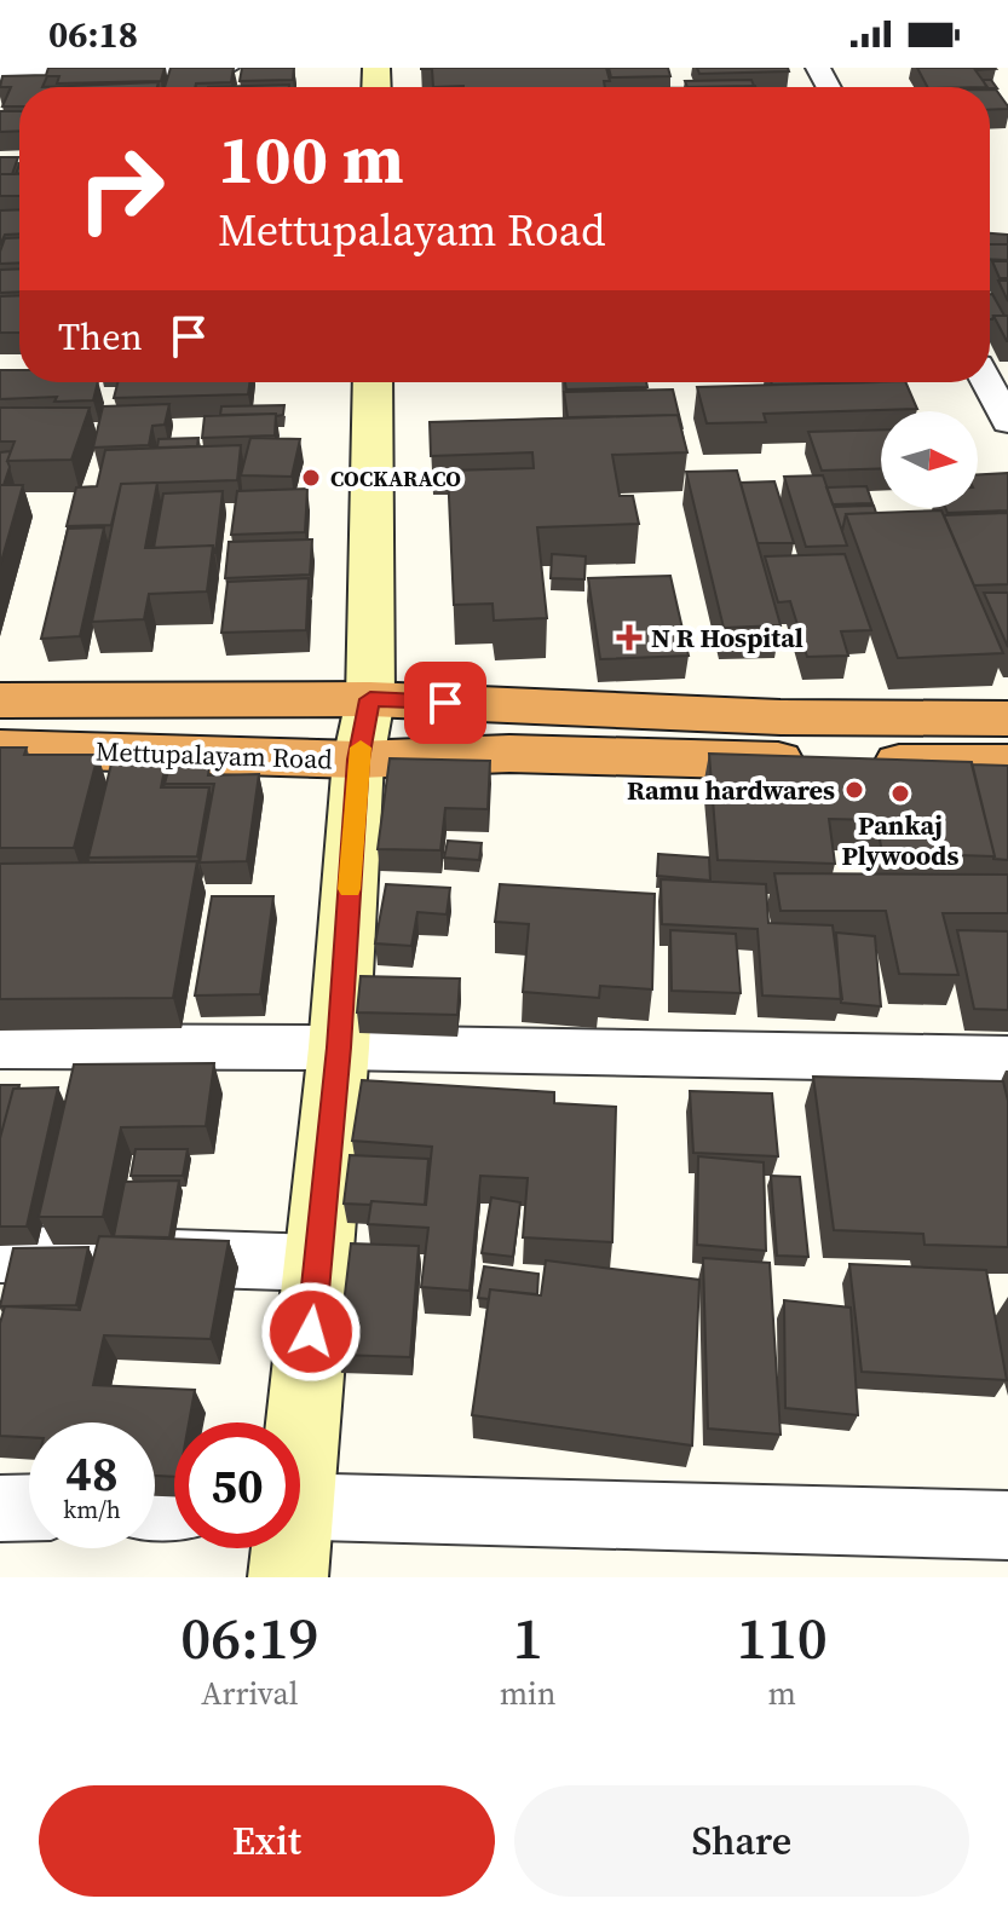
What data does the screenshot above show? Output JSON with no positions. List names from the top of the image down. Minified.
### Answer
{"streets":{"highway":["Mettupalayam Road"]},"places":{"other":["COCKARACO","Ramu hardwares","Pankaj Plywoods"],"health":["N R Hospital"]},"north":"right","page":{"status":"06:18","turn":["100 m","Mettupalayam Road"],"then":"Then","speed":"48 km/h","limit":"50","eta":["06:19","Arrival","1","min","110","m"],"buttons":["Exit","Share"]}}
